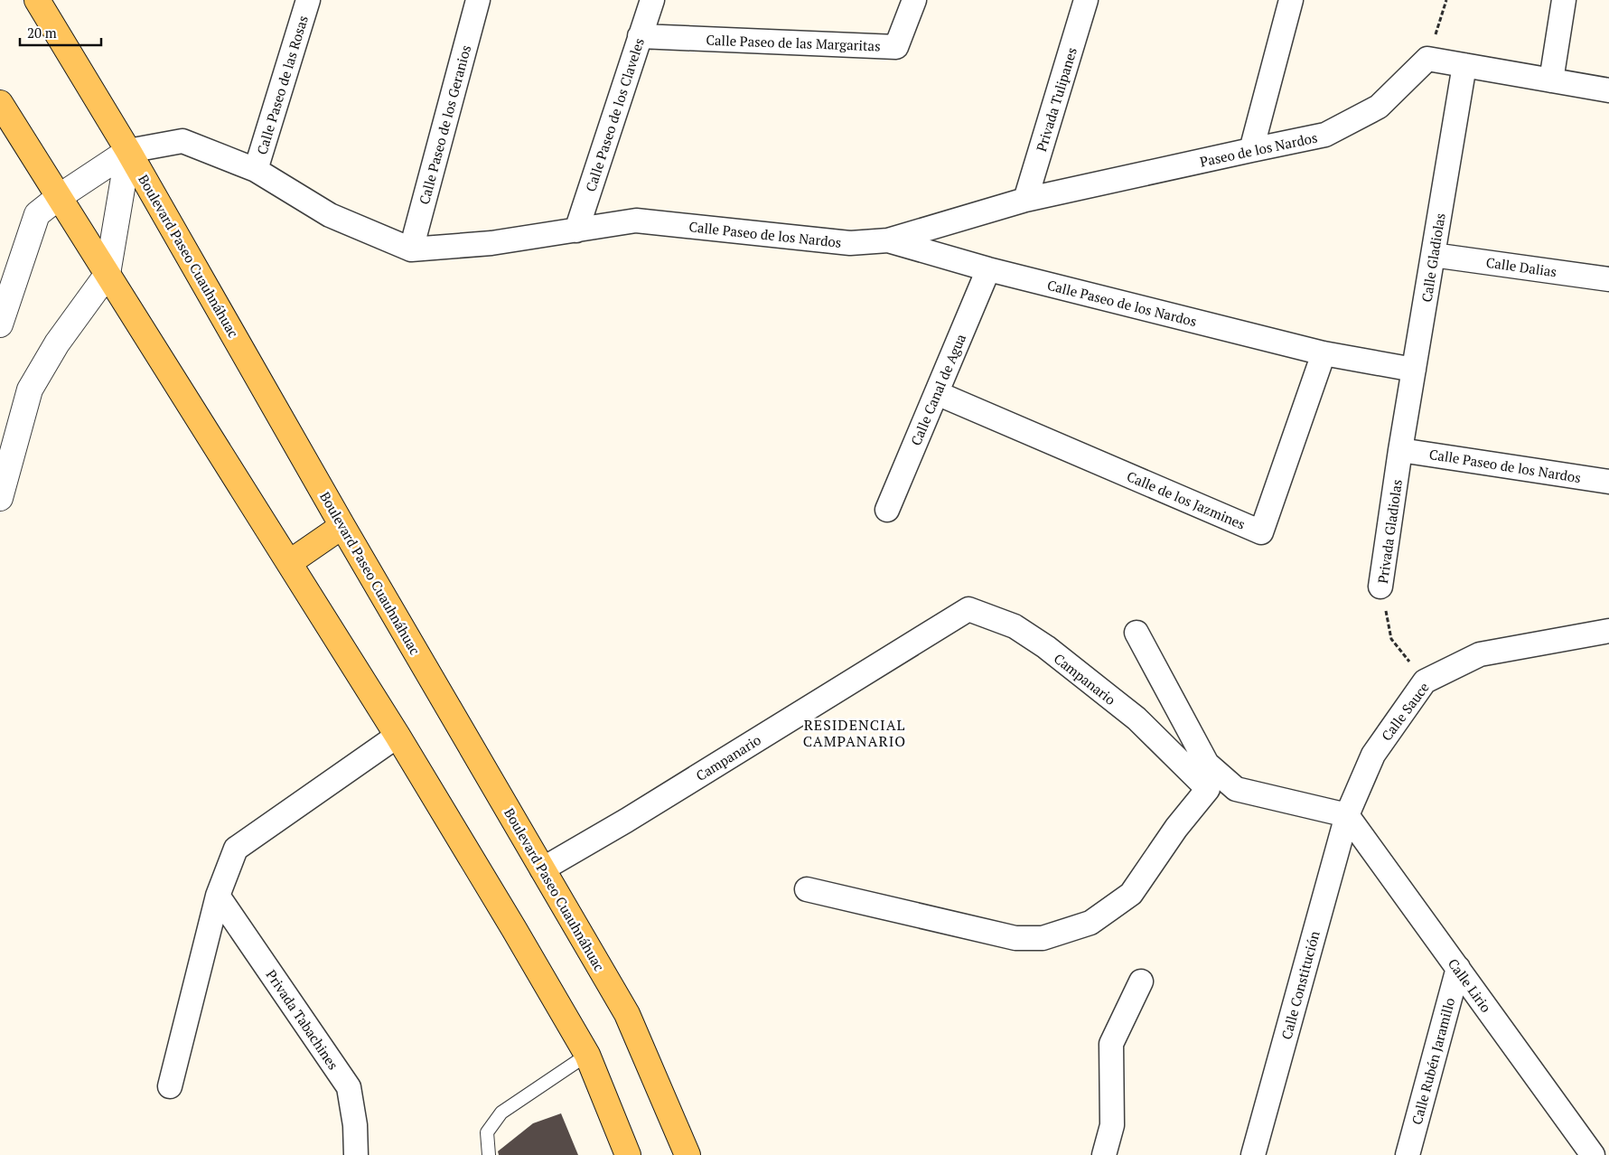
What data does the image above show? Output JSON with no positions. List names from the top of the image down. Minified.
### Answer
{"streets":{"main road":["Boulevard Paseo Cuauhnáhuac"],"street":["Calle Paseo de las Margaritas","Calle Paseo de las Rosas","Privada Tulipanes","Calle Paseo de los Claveles","Calle Paseo de los Geranios","Paseo de los Nardos","Calle Paseo de los Nardos","Calle Gladiolas","Calle Dalias","Calle Canal de Agua","Calle de los Jazmines","Privada Gladiolas","Campanario","Calle Sauce","Calle Constitución","Calle Lirio","Privada Tabachines","Calle Rubén Jaramillo"]},"crossings":[["Calle Paseo de las Margaritas","Calle Paseo de los Claveles"],["Calle Paseo de las Rosas","Calle Paseo de los Nardos"],["Privada Tulipanes","Paseo de los Nardos"],["Calle Paseo de los Claveles","Calle Paseo de los Nardos"],["Calle Paseo de los Geranios","Calle Paseo de los Nardos"],["Paseo de los Nardos","Calle Paseo de los Nardos"],["Calle Paseo de los Nardos","Boulevard Paseo Cuauhnáhuac"],["Calle Paseo de los Nardos","Calle Gladiolas"],["Calle Paseo de los Nardos","Calle Canal de Agua"],["Calle Paseo de los Nardos","Calle de los Jazmines"],["Calle Paseo de los Nardos","Privada Gladiolas"],["Boulevard Paseo Cuauhnáhuac","Campanario"],["Calle Gladiolas","Calle Dalias"],["Calle Gladiolas","Privada Gladiolas"],["Calle Canal de Agua","Calle de los Jazmines"],["Privada Gladiolas","Calle Sauce"],["Calle Sauce","Calle Constitución"],["Calle Sauce","Calle Lirio"],["Calle Constitución","Calle Lirio"],["Calle Lirio","Calle Rubén Jaramillo"]],"districts":["RESIDENCIAL CAMPANARIO"],"scale_bar":"20 m"}
